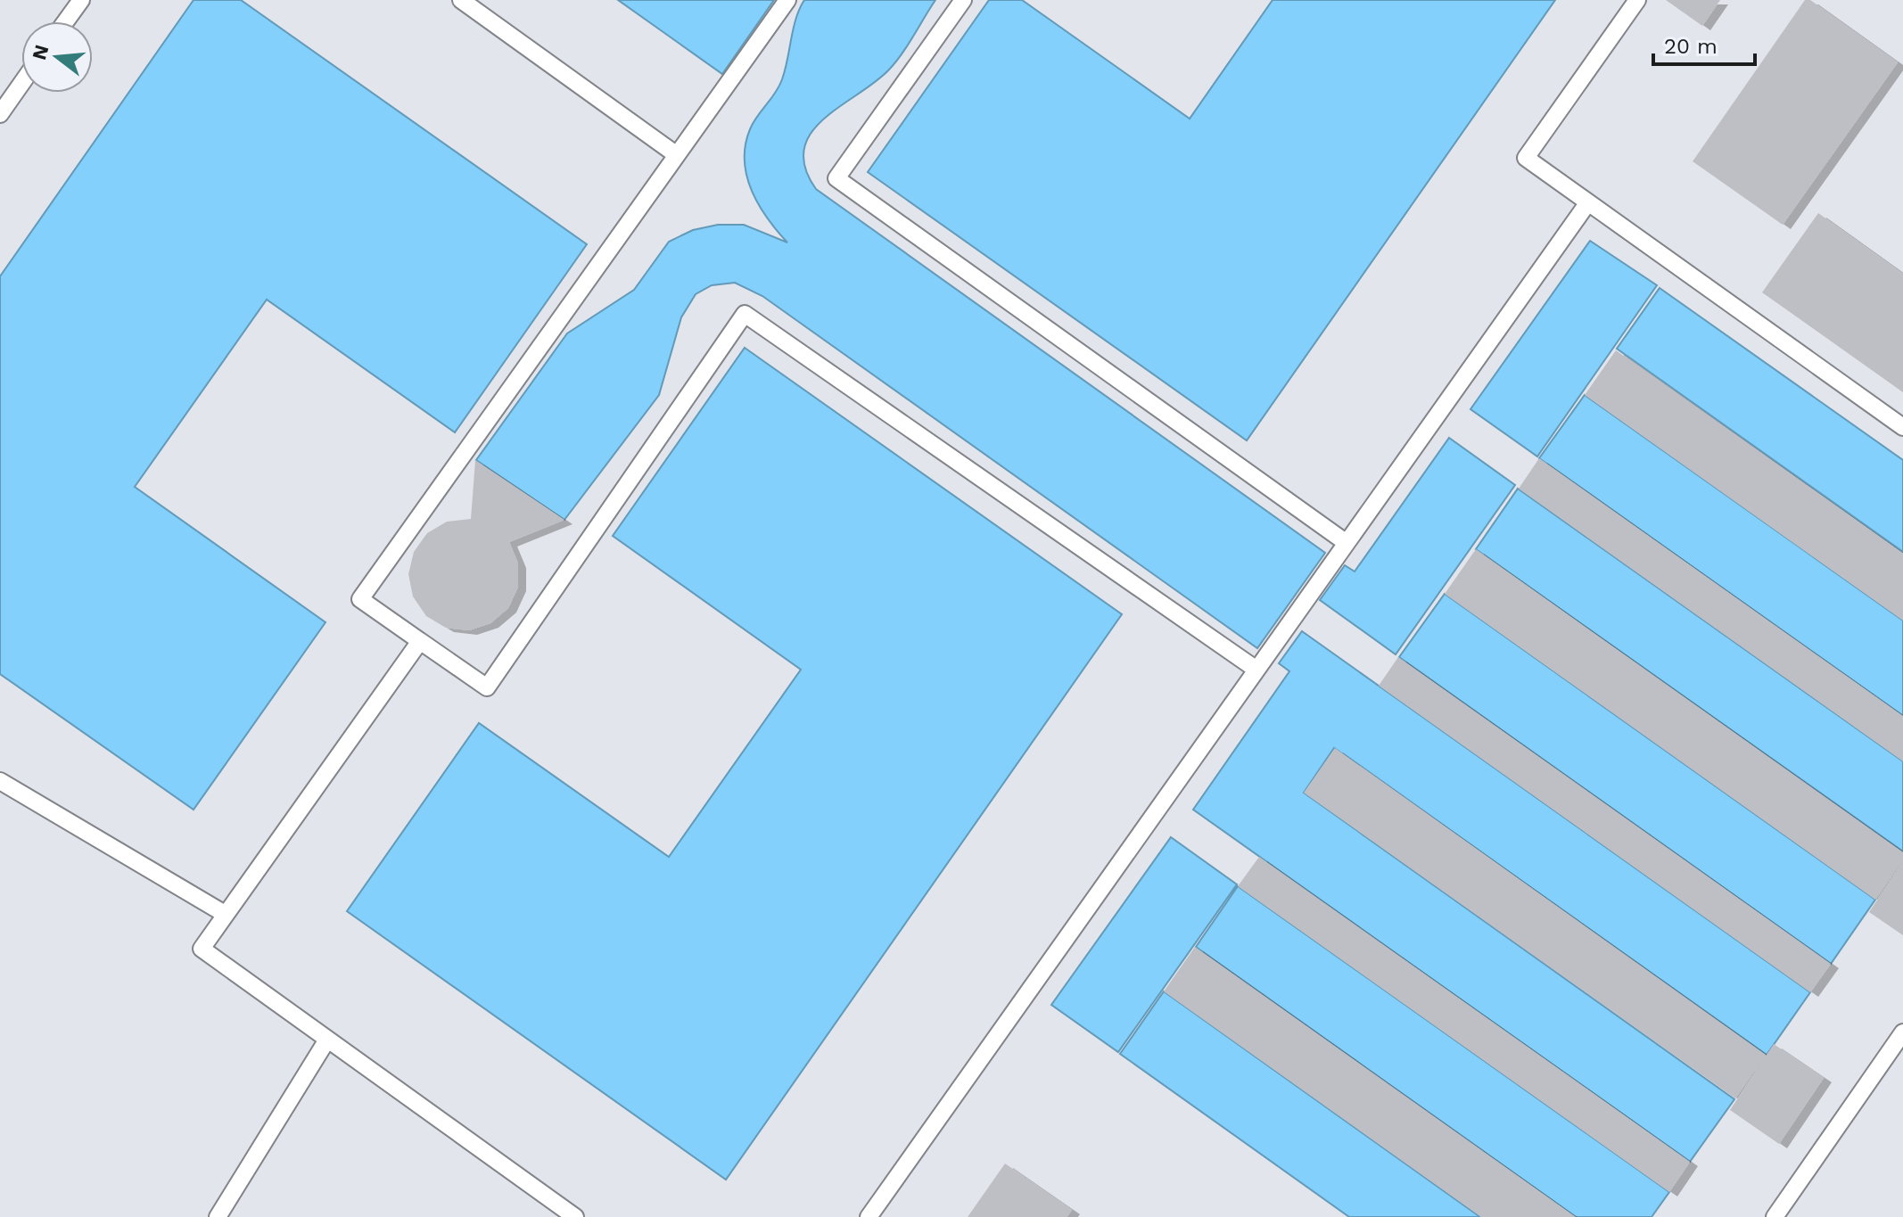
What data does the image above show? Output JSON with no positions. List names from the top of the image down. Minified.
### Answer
{"scale_bar":"20 m","north":"left"}
